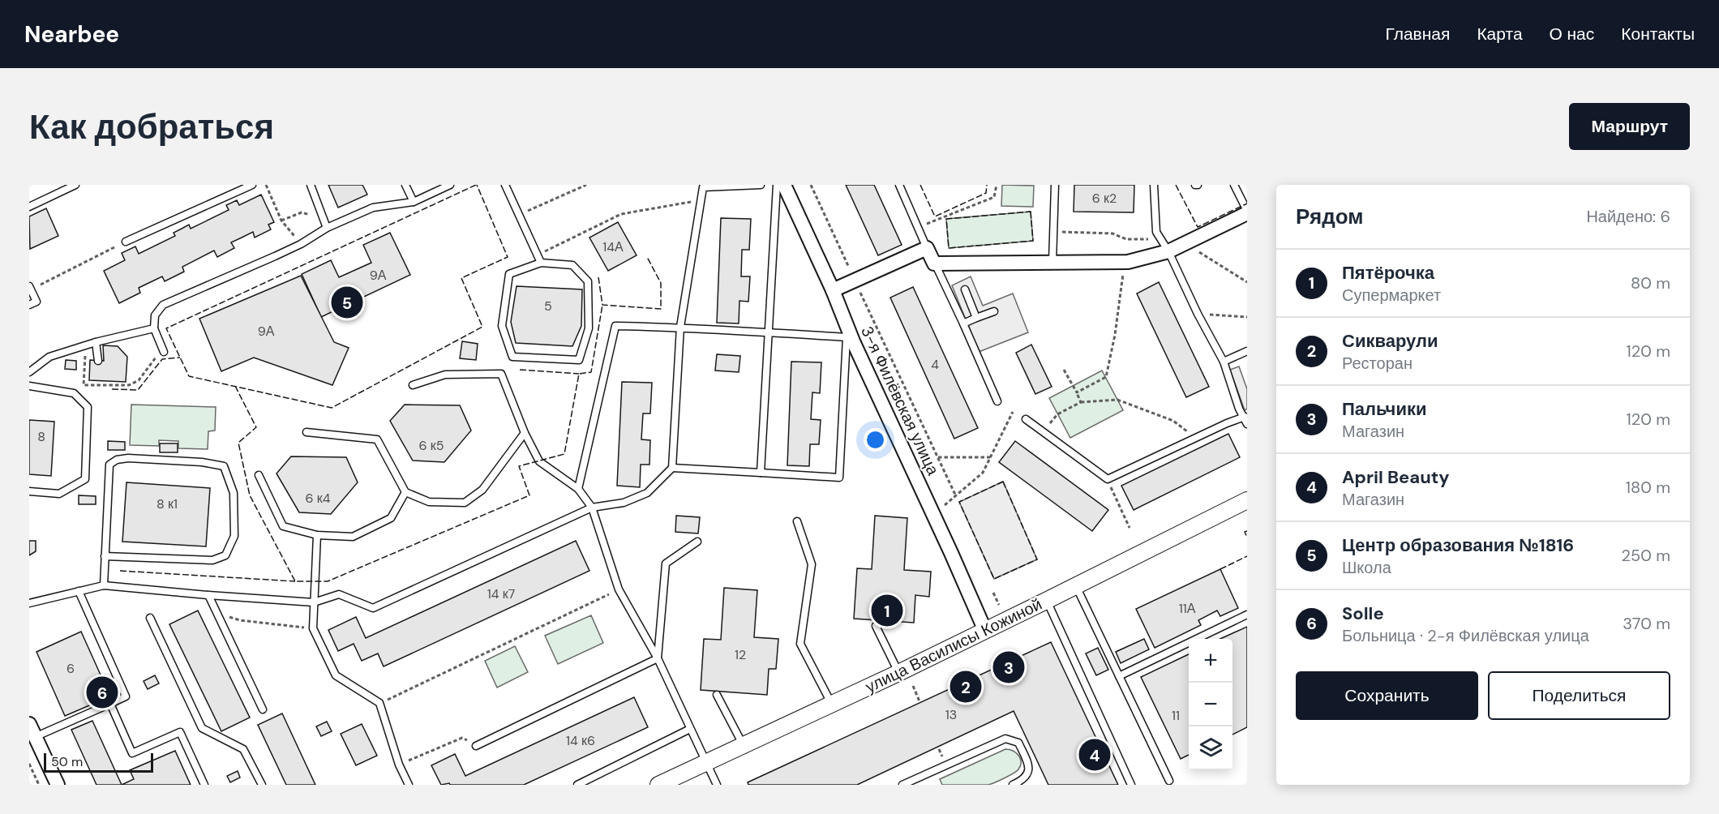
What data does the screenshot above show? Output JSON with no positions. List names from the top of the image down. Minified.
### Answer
{"streets":{"street":["3-я Филёвская улица","улица Василисы Кожиной"]},"crossings":[["3-я Филёвская улица","улица Василисы Кожиной"]],"house_numbers":["6 к2","14А","9А","5","9А","4","8","6 к5","6 к4","8 к1","14 к7","11А","12","6","13","11","14 к6"],"scale_bar":"50 m","page":{"header":"Nearbee","nav":["Главная","Карта","О нас","Контакты"],"buttons":["Маршрут",["Сохранить","Поделиться"]],"title":"Как добраться","heading":["Рядом","Найдено: 6"],"list":[{"mark":"1","name":"Пятёрочка","note":"Супермаркет","value":"80 m"},{"mark":"2","name":"Сикварули","note":"Ресторан","value":"120 m"},{"mark":"3","name":"Пальчики","note":"Магазин","value":"120 m"},{"mark":"4","name":"April Beauty","note":"Магазин","value":"180 m"},{"mark":"5","name":"Центр образования №1816","note":"Школа","value":"250 m"},{"mark":"6","name":"Solle","note":"Больница · 2-я Филёвская улица","value":"370 m"}],"pins":["5","1","3","2","6","4"],"map_buttons":["+","−"],"scale":"50 m"}}
